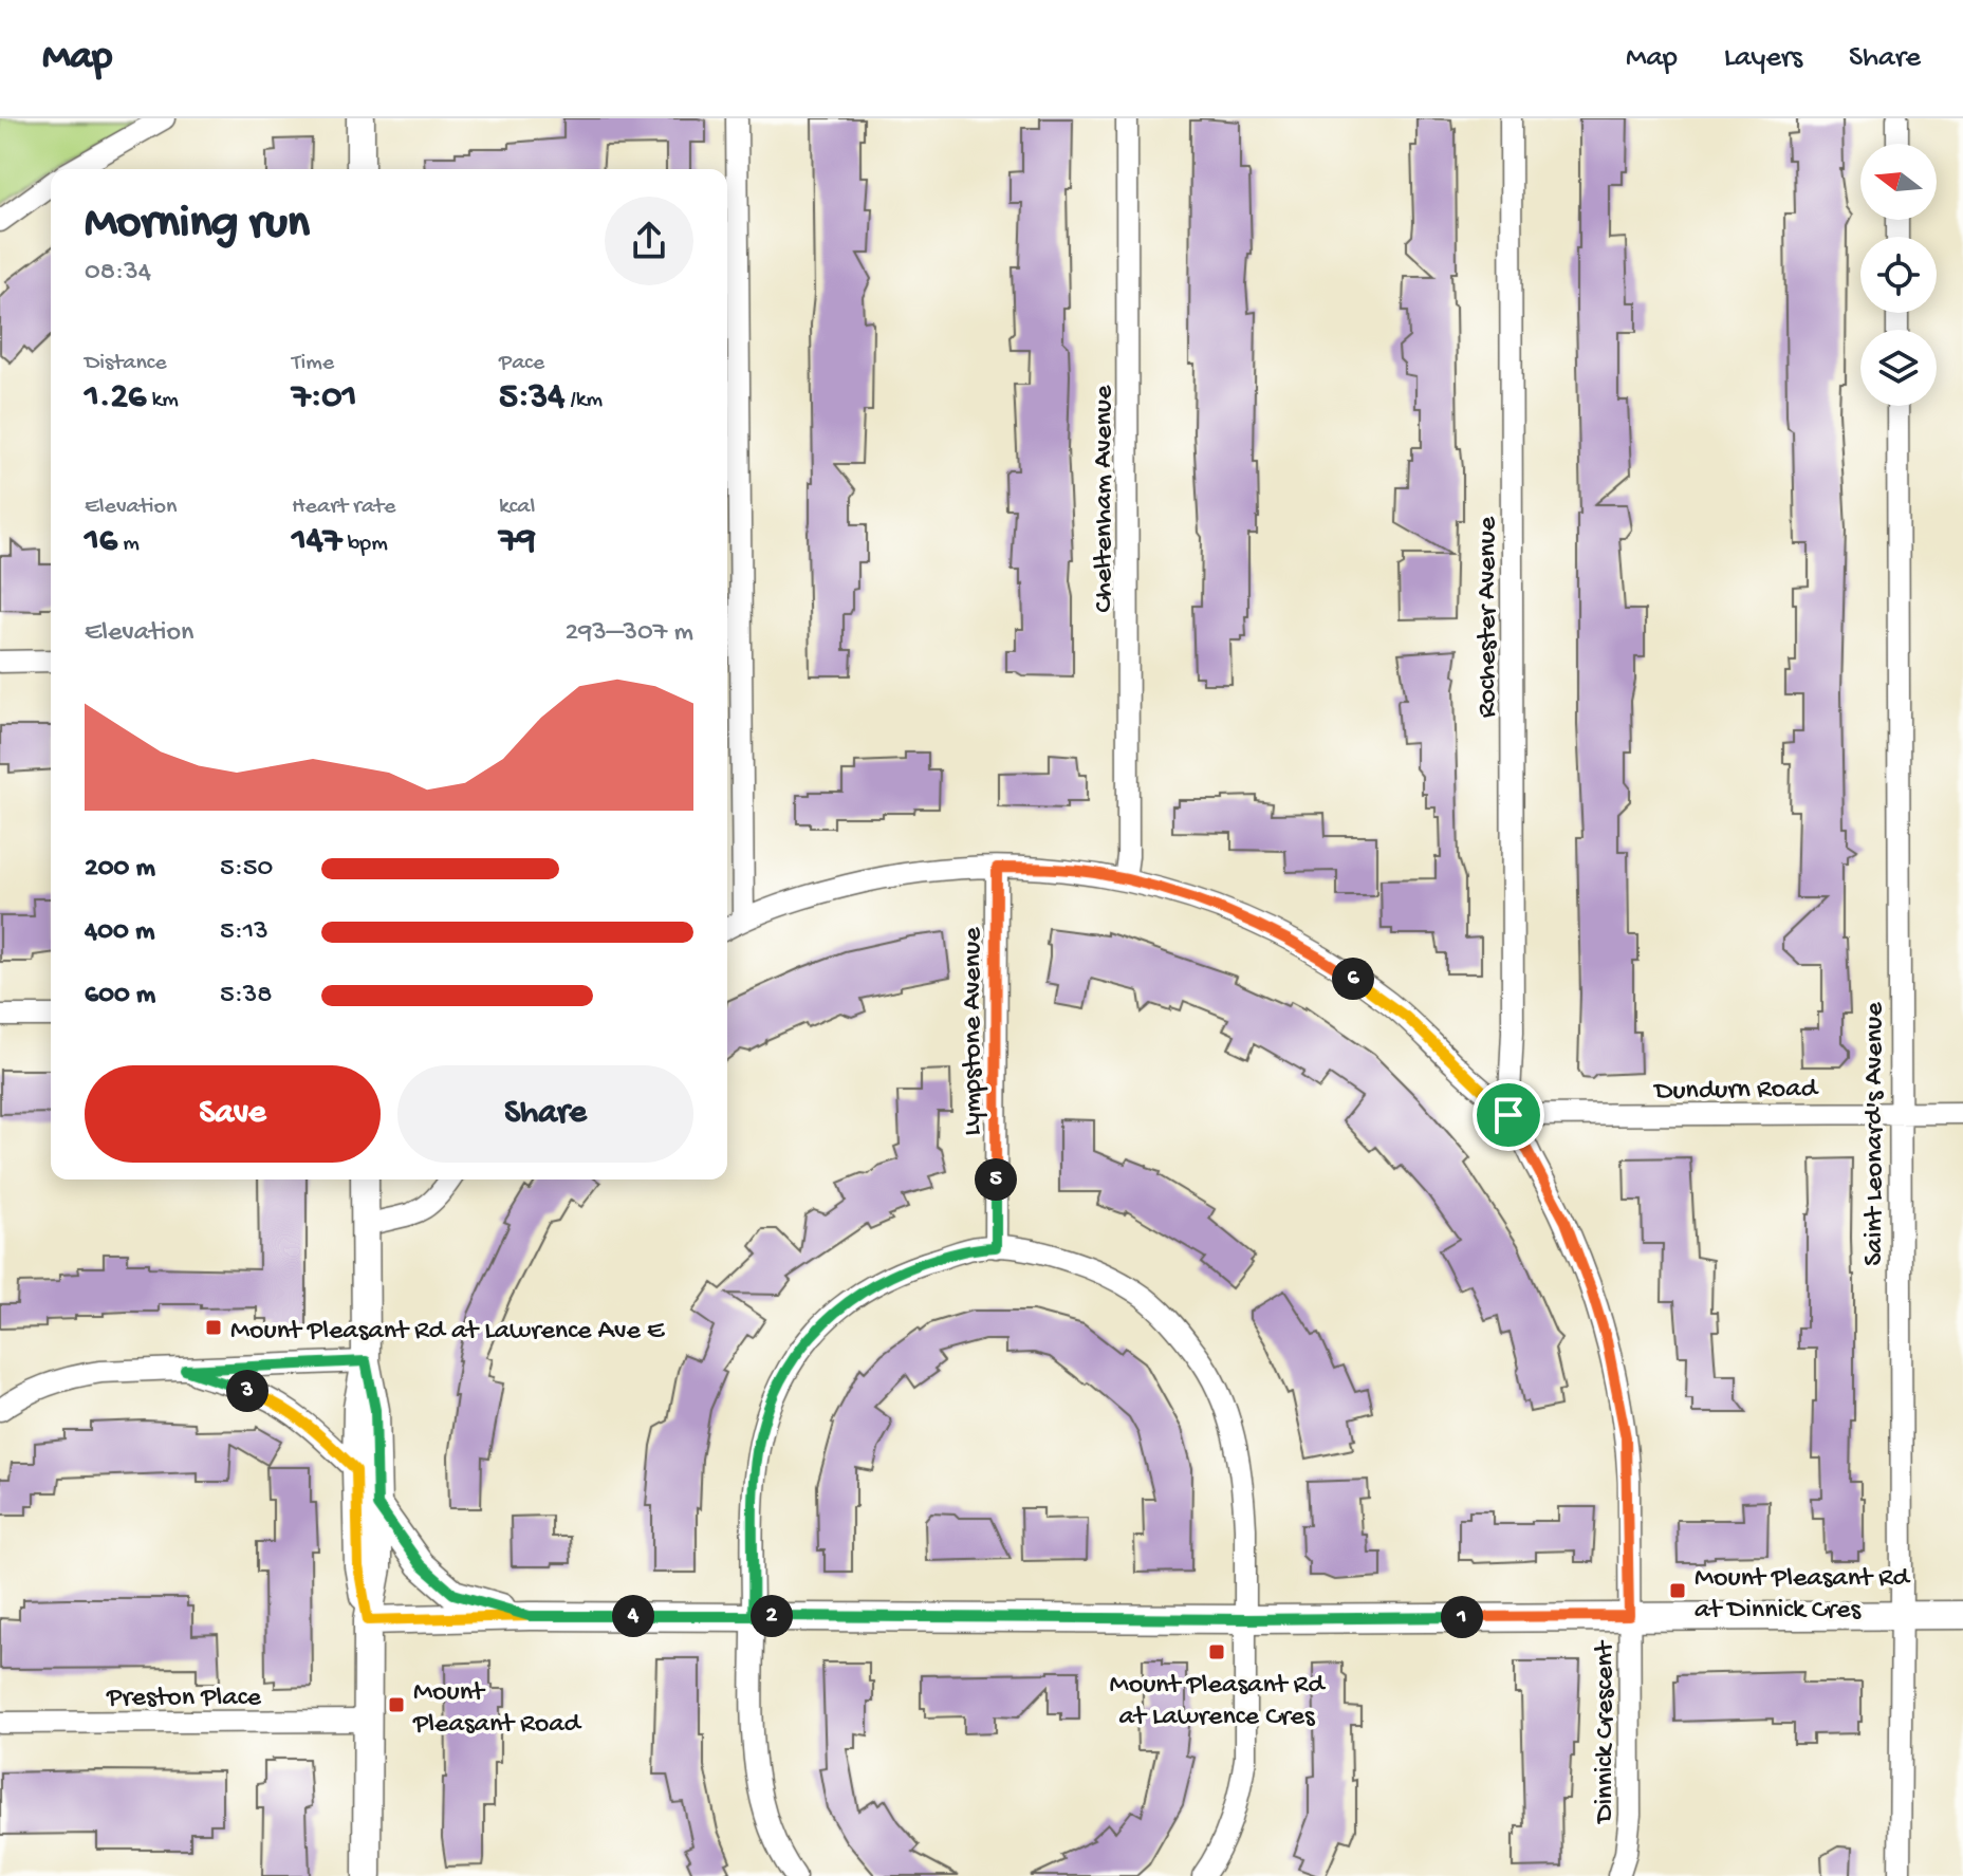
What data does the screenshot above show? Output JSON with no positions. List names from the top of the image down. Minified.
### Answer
{"streets":{"street":["Cheltenham Avenue","Rochester Avenue","Lympstone Avenue","Dundurn Road","Saint Leonard's Avenue","Preston Place","Dinnick Crescent"]},"crossings":[["Cheltenham Avenue","Dinnick Crescent"],["Rochester Avenue","Dundurn Road"],["Rochester Avenue","Dinnick Crescent"],["Lympstone Avenue","Dinnick Crescent"],["Dundurn Road","Saint Leonard's Avenue"],["Dundurn Road","Dinnick Crescent"]],"places":{"transit":["Mount Pleasant Rd at Lawrence Ave E","Mount Pleasant Rd at Dinnick Cres","Mount Pleasant Rd at Lawrence Cres","Mount Pleasant Road"]},"north":"left","page":{"header":"Map","nav":["Map","Layers","Share"],"heading":["Morning run","08:34"],"stats":[["Distance","1.26 km"],["Time","7:01"],["Pace","5:34 /km"],["Elevation","16 m"],["Heart rate","147 bpm"],["kcal","79"]],"chart":["Elevation","293–307 m"],"list":[{"name":"200 m","note":"5:50"},{"name":"400 m","note":"5:13"},{"name":"600 m","note":"5:38"}],"pins":["6","5","3","2","4","1"],"buttons":["Save","Share"]}}
